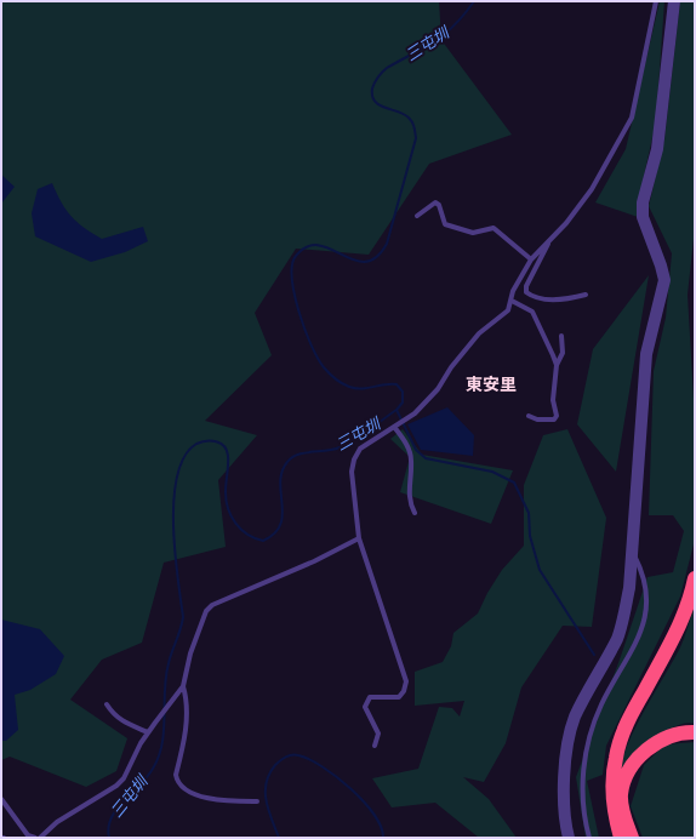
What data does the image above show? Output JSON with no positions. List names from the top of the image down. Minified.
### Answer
{"districts":["東安里"],"water":["三屯圳"]}
